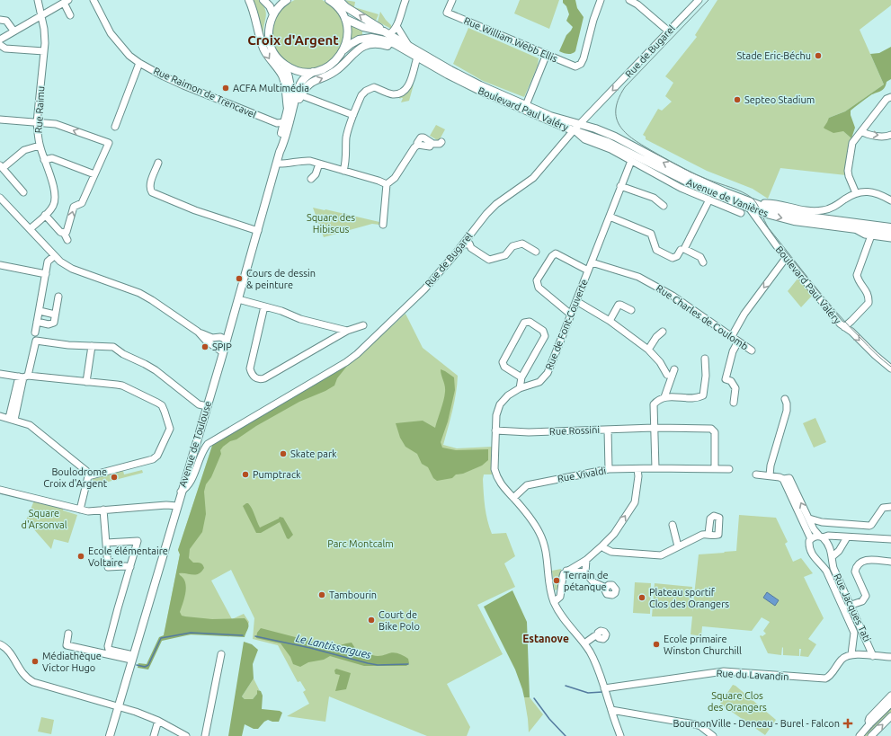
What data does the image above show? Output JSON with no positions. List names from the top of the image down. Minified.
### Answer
{"streets":{"main road":["Boulevard Paul Valéry","Avenue de Vanières","Avenue de Toulouse"],"street":["Rue William Webb Ellis","Rue de Bugarel","Rue Raimon de Trencavel","Rue Raimu","Rue Charles de Coulomb","Rue de Font-Couverte","Rue Rossini","Rue Vivaldi","Rue Jacques Tati","Rue du Lavandin"]},"crossings":[["Rue de Bugarel","Boulevard Paul Valéry"],["Rue de Bugarel","Avenue de Vanières"],["Rue de Bugarel","Avenue de Toulouse"],["Rue Raimon de Trencavel","Avenue de Toulouse"],["Boulevard Paul Valéry","Avenue de Vanières"],["Boulevard Paul Valéry","Rue de Font-Couverte"],["Rue Charles de Coulomb","Rue de Font-Couverte"],["Rue de Font-Couverte","Rue Rossini"],["Rue de Font-Couverte","Rue Vivaldi"],["Rue de Font-Couverte","Rue du Lavandin"],["Rue Rossini","Rue Vivaldi"],["Rue Jacques Tati","Rue du Lavandin"]],"districts":["Croix d'Argent","Estanove"],"water":["Le Lantissargues"],"parks":["Square des Hibiscus","Square d'Arsonval","Parc Montcalm","Square Clos des Orangers"],"places":{"other":["Stade Eric-Béchu","ACFA Multimédia","Septeo Stadium","Cours de dessin & peinture","SPIP","Skate park","Pumptrack","Boulodrome Croix d'Argent","Ecole élémentaire Voltaire","Terrain de pétanque","Tambourin","Plateau sportif Clos des Orangers","Court de Bike Polo","Ecole primaire Winston Churchill","Médiathèque Victor Hugo"],"health":["BournonVille - Deneau - Burel - Falcon"]}}
